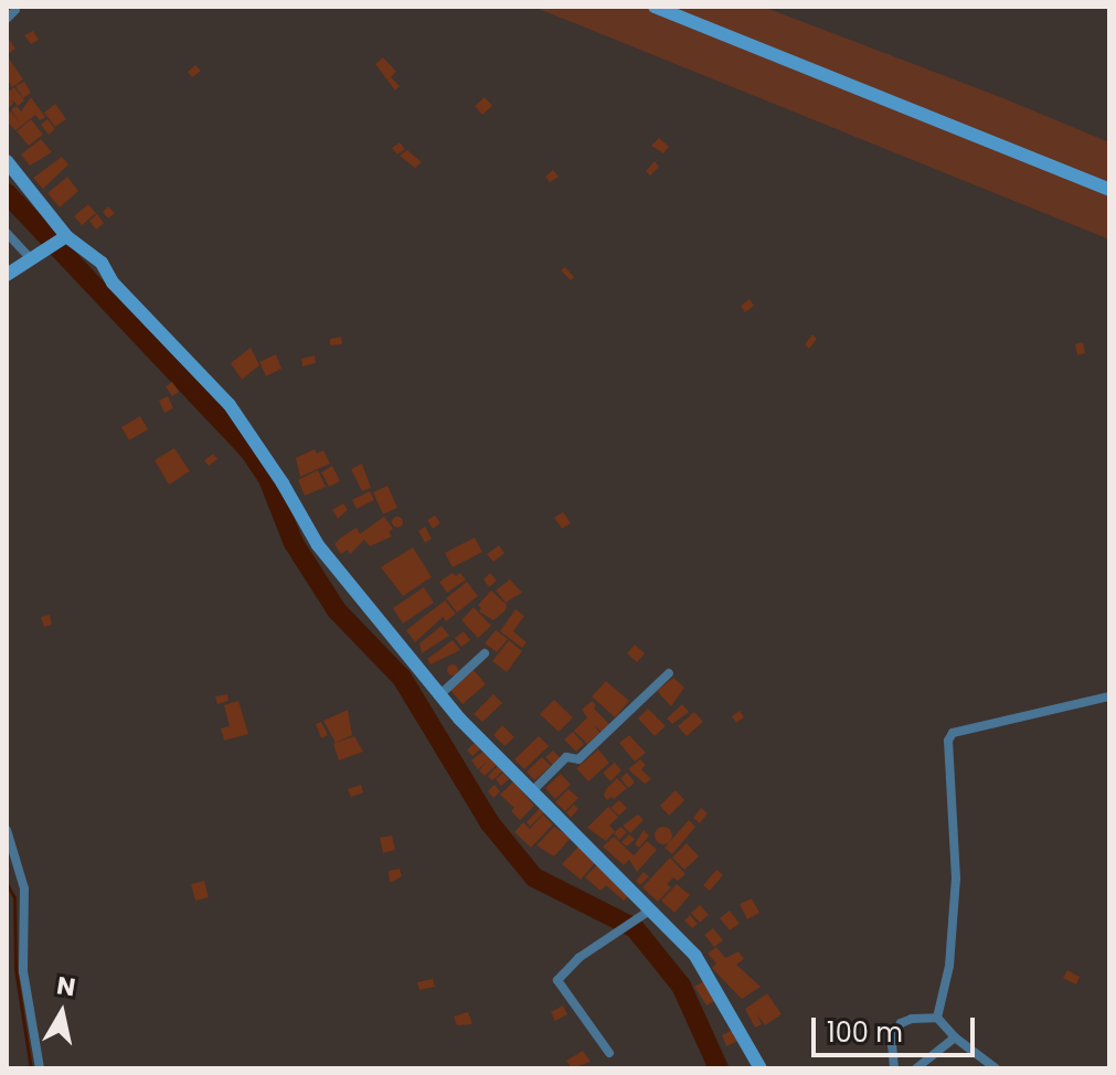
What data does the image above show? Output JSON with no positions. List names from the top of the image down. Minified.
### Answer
{"scale_bar":"100 m","north":"top"}
